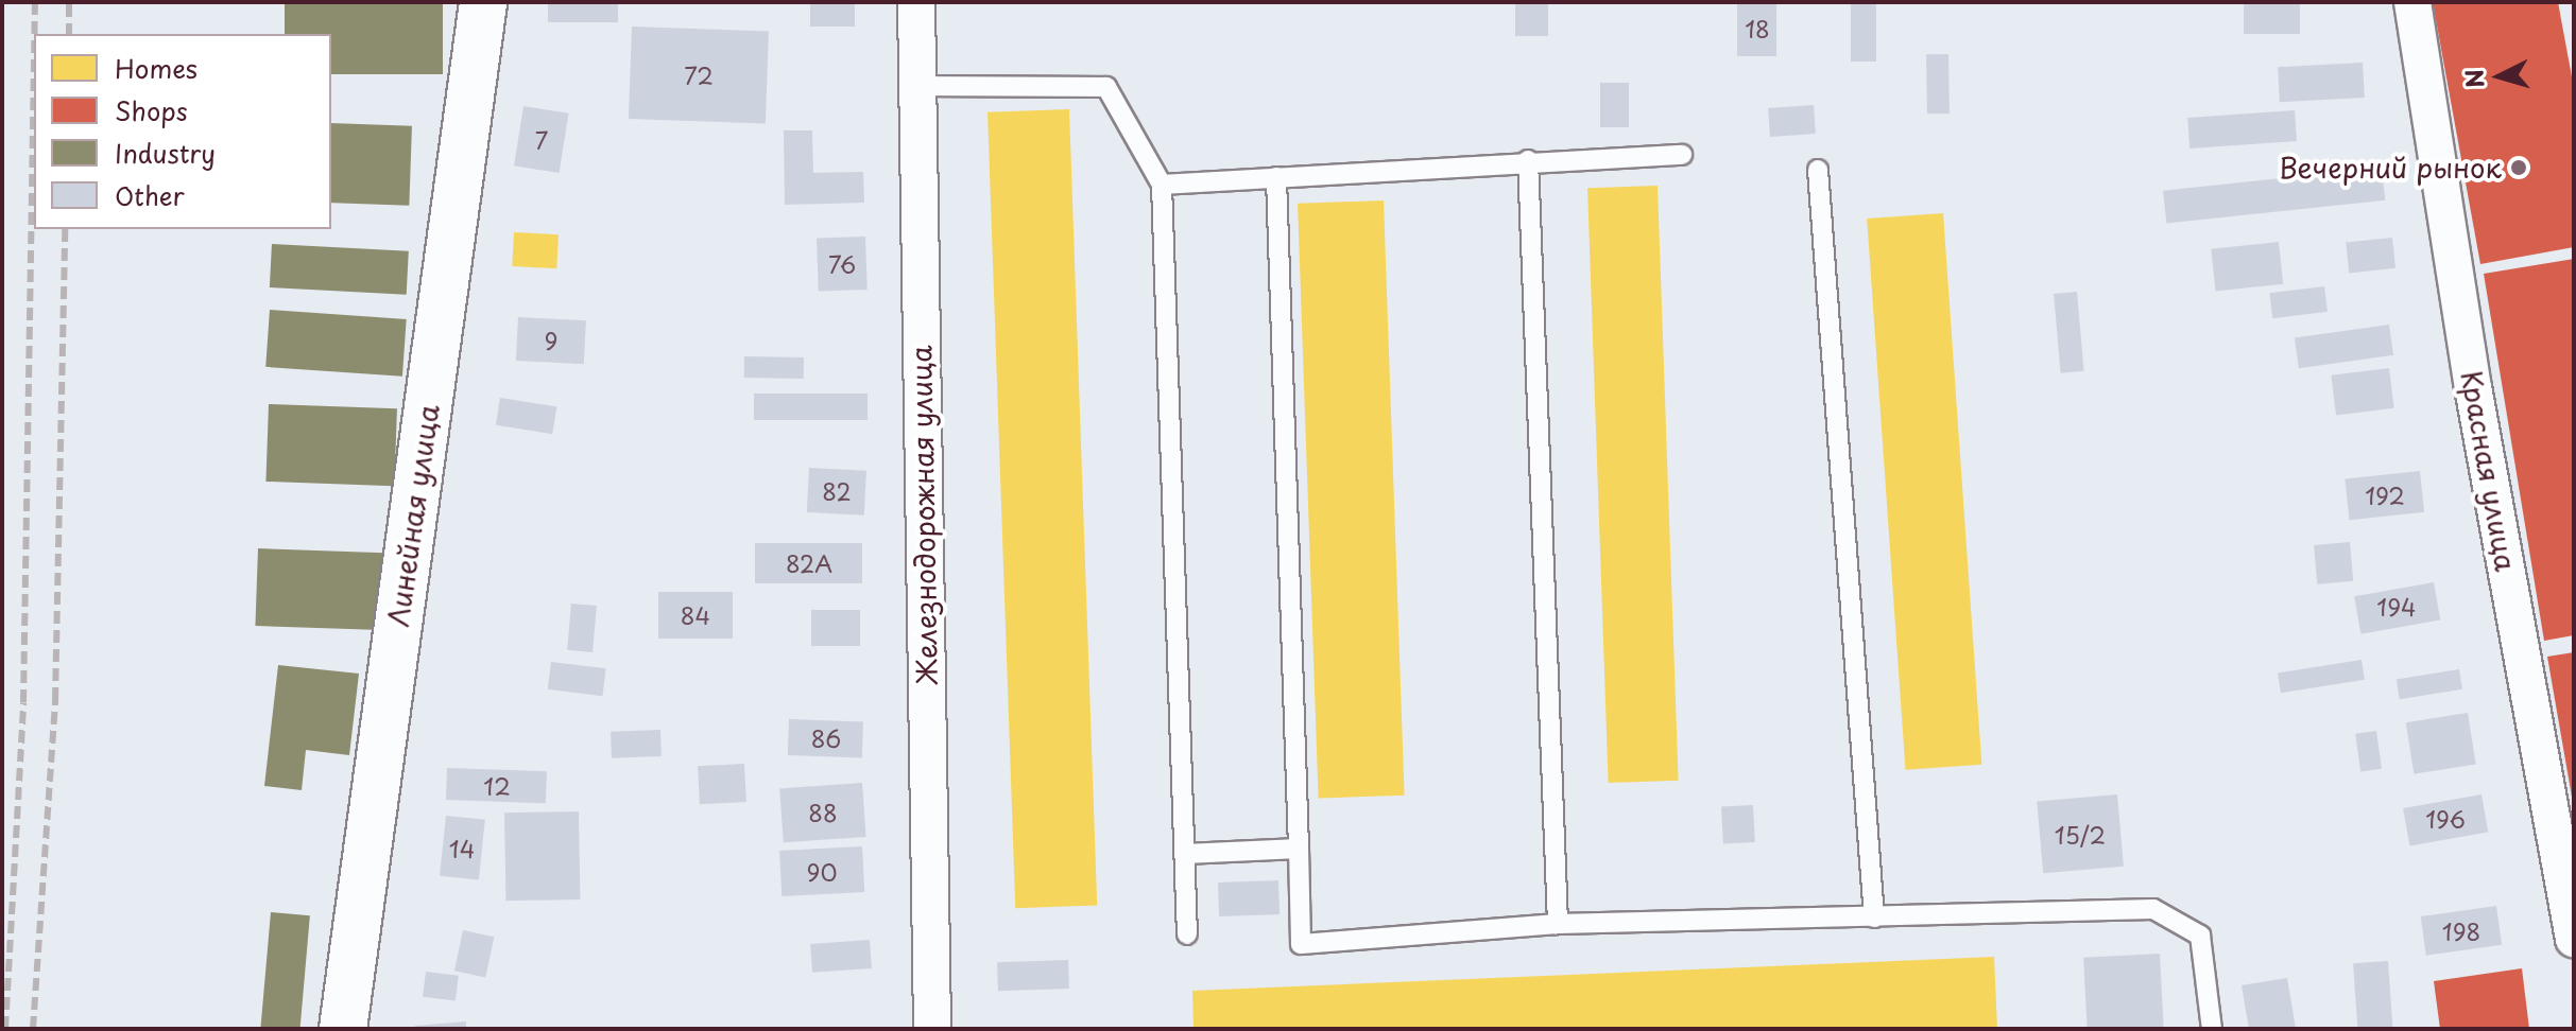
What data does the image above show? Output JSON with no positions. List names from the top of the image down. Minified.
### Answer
{"streets":{"street":["Красная улица","Линейная улица","Железнодорожная улица"]},"places":["Вечерний рынок"],"house_numbers":["18","72","7","76","9","82","192","82А","194","84","86","12","88","196","15/2","14","90","198"],"legend":["Homes","Shops","Industry","Other"],"north":"left"}
